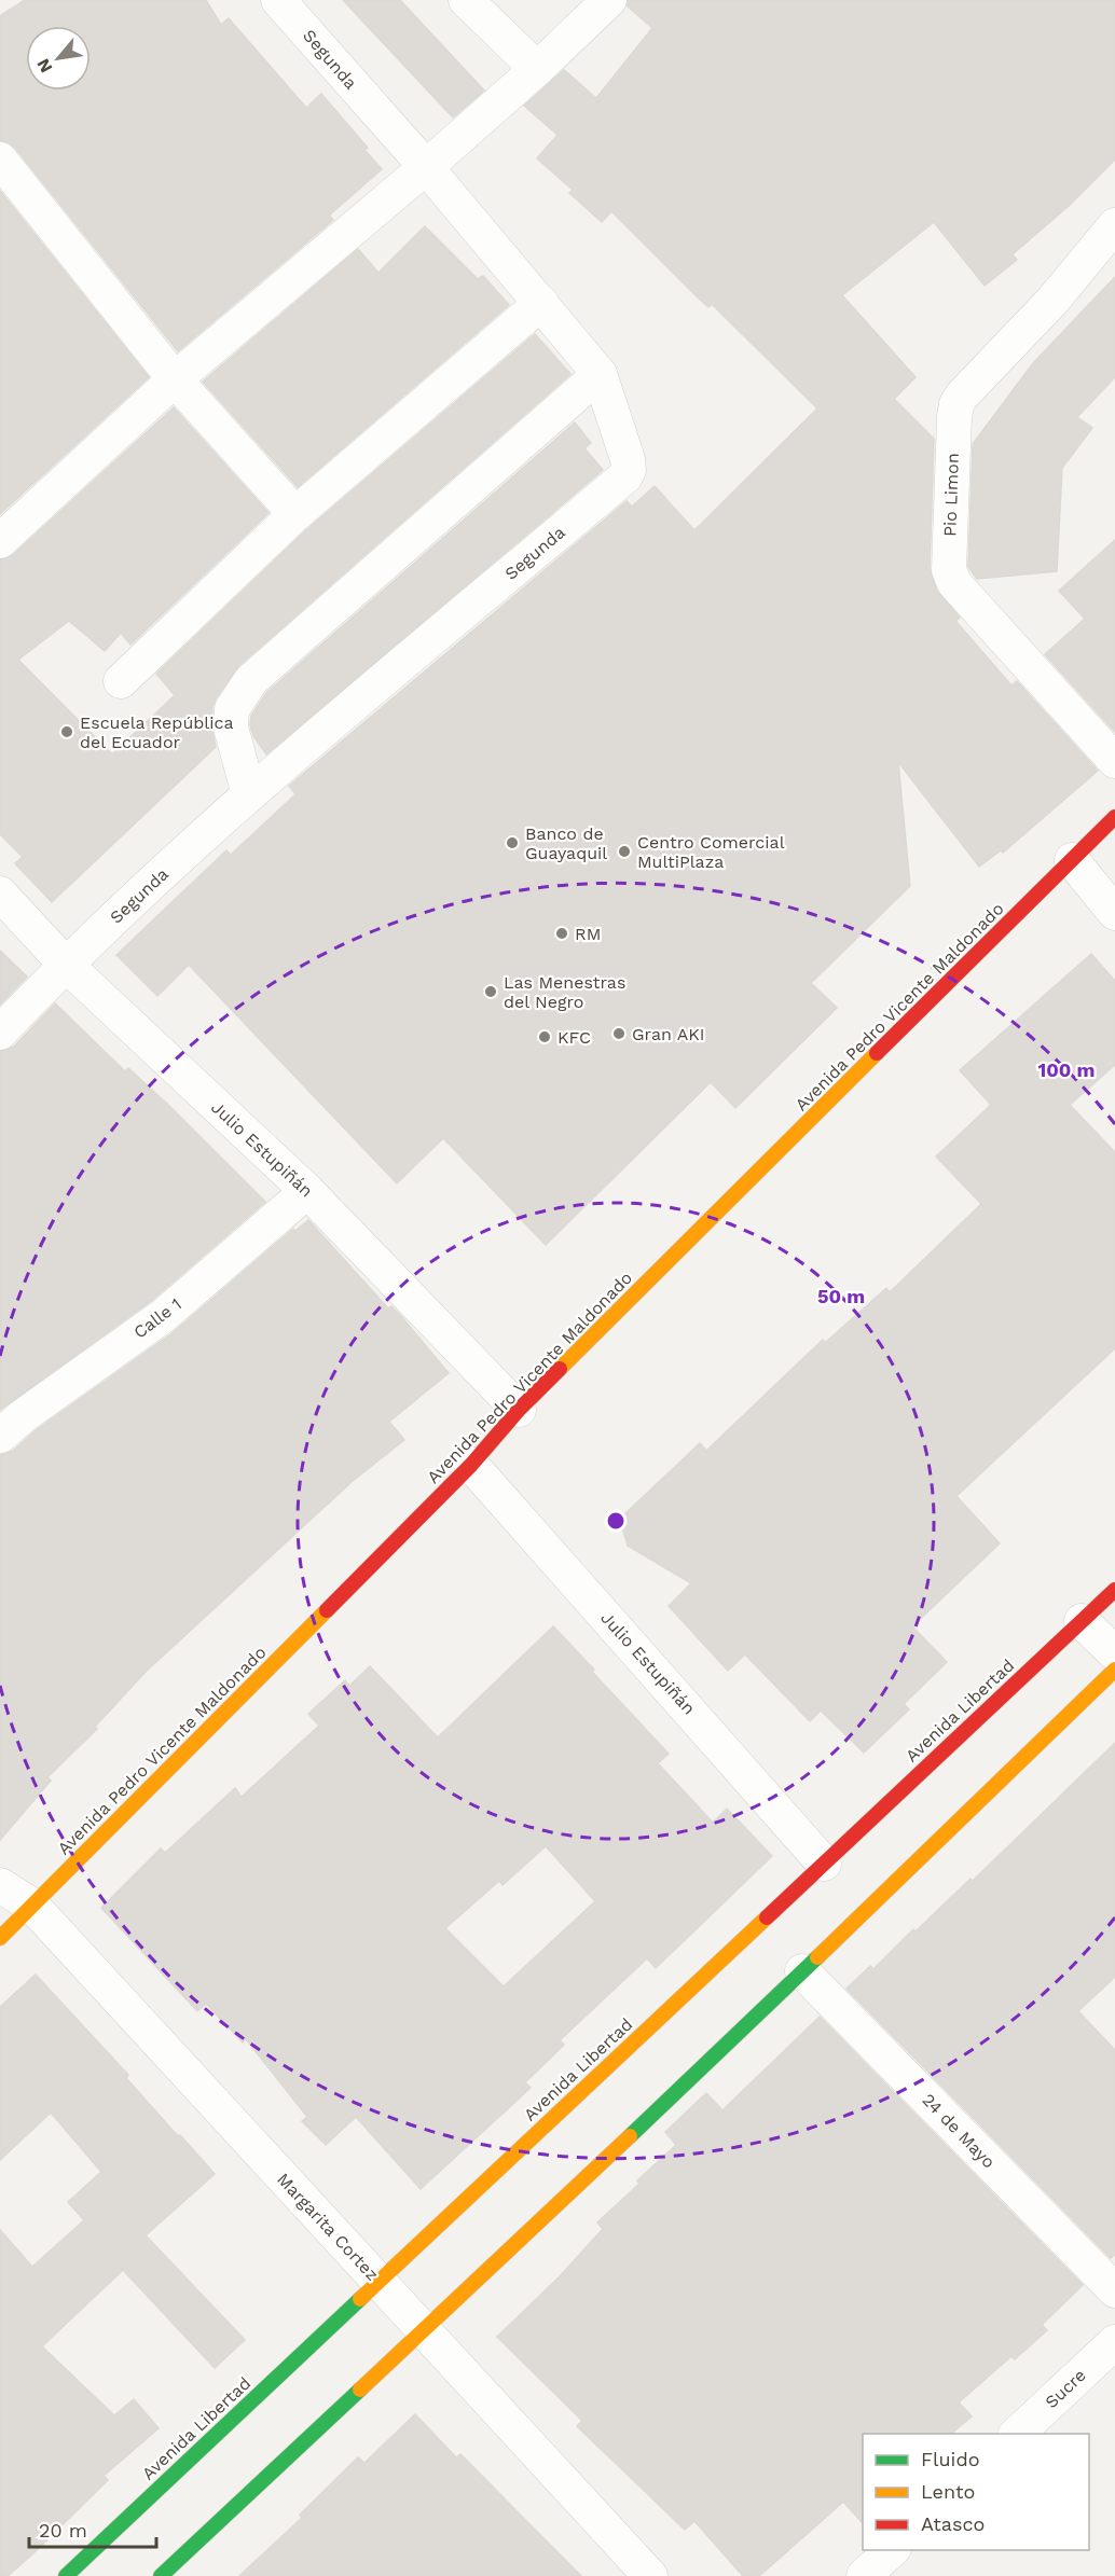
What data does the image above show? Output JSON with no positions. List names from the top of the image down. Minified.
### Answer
{"streets":{"street":["Segunda","Pio Limon","Avenida Pedro Vicente Maldonado","Julio Estupiñán","Calle 1","Avenida Libertad","24 de Mayo","Margarita Cortez","Sucre"]},"crossings":[["Segunda","Julio Estupiñán"],["Avenida Pedro Vicente Maldonado","Julio Estupiñán"],["Avenida Pedro Vicente Maldonado","Margarita Cortez"],["Julio Estupiñán","Calle 1"],["Julio Estupiñán","Avenida Libertad"],["Avenida Libertad","Margarita Cortez"]],"places":["Escuela República del Ecuador","Banco de Guayaquil","Centro Comercial MultiPlaza","RM","Las Menestras del Negro","Gran AKI","KFC"],"legend":["Fluido","Lento","Atasco"],"scale_bar":"20 m","north":"bottom left","rings":["100 m","50 m"]}
